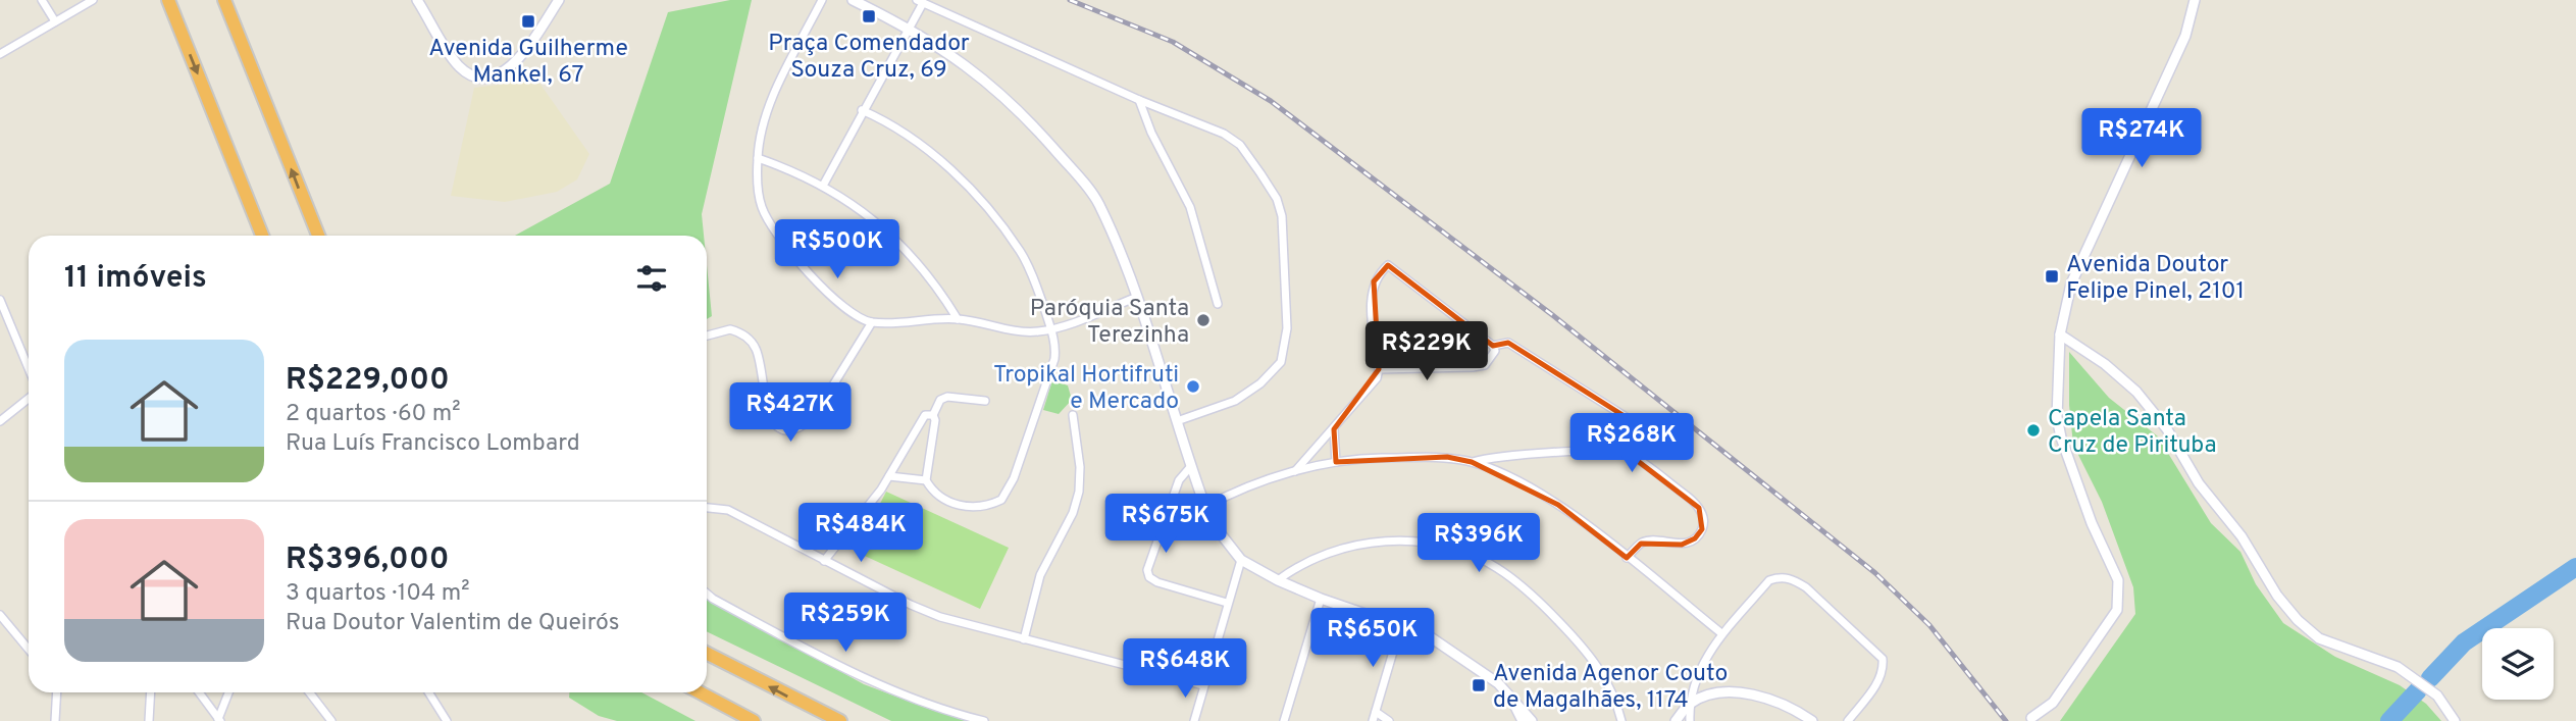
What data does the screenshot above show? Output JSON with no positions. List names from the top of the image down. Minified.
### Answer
{"places":{"transit":["Praça Comendador Souza Cruz, 69","Avenida Guilherme Mankel, 67","Avenida Doutor Felipe Pinel, 2101","Avenida Agenor Couto de Magalhães, 1174"],"other":["Paróquia Santa Terezinha","Tropikal Hortifruti e Mercado","Capela Santa Cruz de Pirituba"]},"page":{"price":["R$274K","R$500K","R$229K","R$427K","R$268K","R$675K","R$484K","R$396K","R$259K","R$650K","R$648K"],"heading":"11 imóveis","list":[{"name":"R$229,000","note":"2 quartos · 60 m² · Rua Luís Francisco Lombard"},{"name":"R$396,000","note":"3 quartos · 104 m² · Rua Doutor Valentim de Queirós"}]}}
